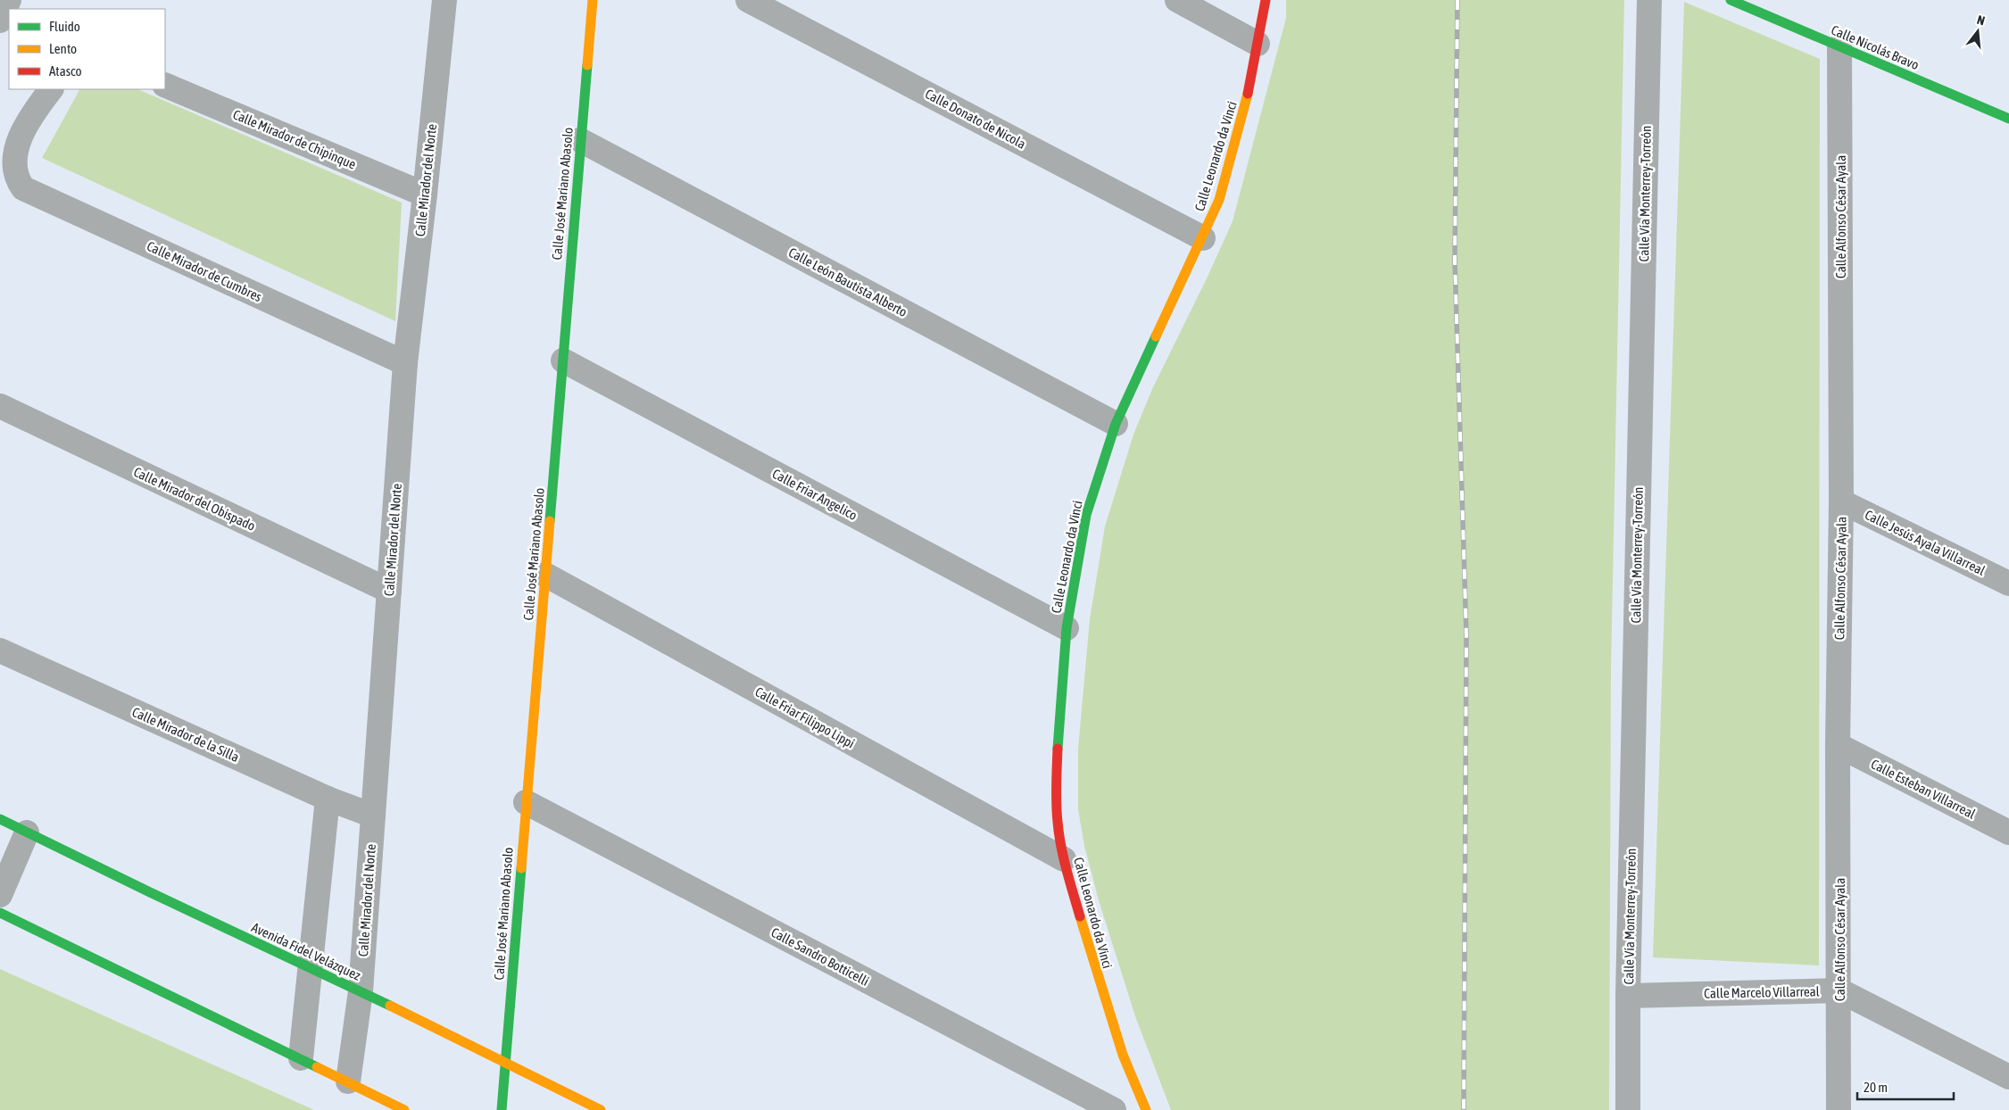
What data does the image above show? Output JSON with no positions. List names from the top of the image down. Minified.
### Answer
{"streets":{"street":["Calle Nicolás Bravo","Calle Donato de Nicola","Calle Mirador de Chipinque","Calle Leonardo da Vinci","Calle Mirador del Norte","Calle José Mariano Abasolo","Calle Vía Monterrey-Torreón","Calle Alfonso César Ayala","Calle Mirador de Cumbres","Calle León Bautista Alberto","Calle Friar Angelico","Calle Mirador del Obispado","Calle Jesús Ayala Villarreal","Calle Friar Filippo Lippi","Calle Mirador de la Silla","Calle Esteban Villarreal","Avenida Fidel Velázquez","Calle Sandro Botticelli","Calle Marcelo Villarreal"]},"crossings":[["Calle Nicolás Bravo","Calle Alfonso César Ayala"],["Calle Donato de Nicola","Calle Leonardo da Vinci"],["Calle Mirador de Chipinque","Calle Mirador del Norte"],["Calle Leonardo da Vinci","Calle León Bautista Alberto"],["Calle Leonardo da Vinci","Calle Friar Angelico"],["Calle Leonardo da Vinci","Calle Friar Filippo Lippi"],["Calle Mirador del Norte","Calle Mirador de Cumbres"],["Calle Mirador del Norte","Calle Mirador del Obispado"],["Calle Mirador del Norte","Calle Mirador de la Silla"],["Calle Mirador del Norte","Avenida Fidel Velázquez"],["Calle José Mariano Abasolo","Calle León Bautista Alberto"],["Calle José Mariano Abasolo","Calle Friar Angelico"],["Calle José Mariano Abasolo","Calle Friar Filippo Lippi"],["Calle José Mariano Abasolo","Avenida Fidel Velázquez"],["Calle José Mariano Abasolo","Calle Sandro Botticelli"],["Calle Vía Monterrey-Torreón","Calle Marcelo Villarreal"],["Calle Alfonso César Ayala","Calle Jesús Ayala Villarreal"],["Calle Alfonso César Ayala","Calle Esteban Villarreal"],["Calle Alfonso César Ayala","Calle Marcelo Villarreal"]],"legend":["Fluido","Lento","Atasco"],"scale_bar":"20 m","north":"top"}
